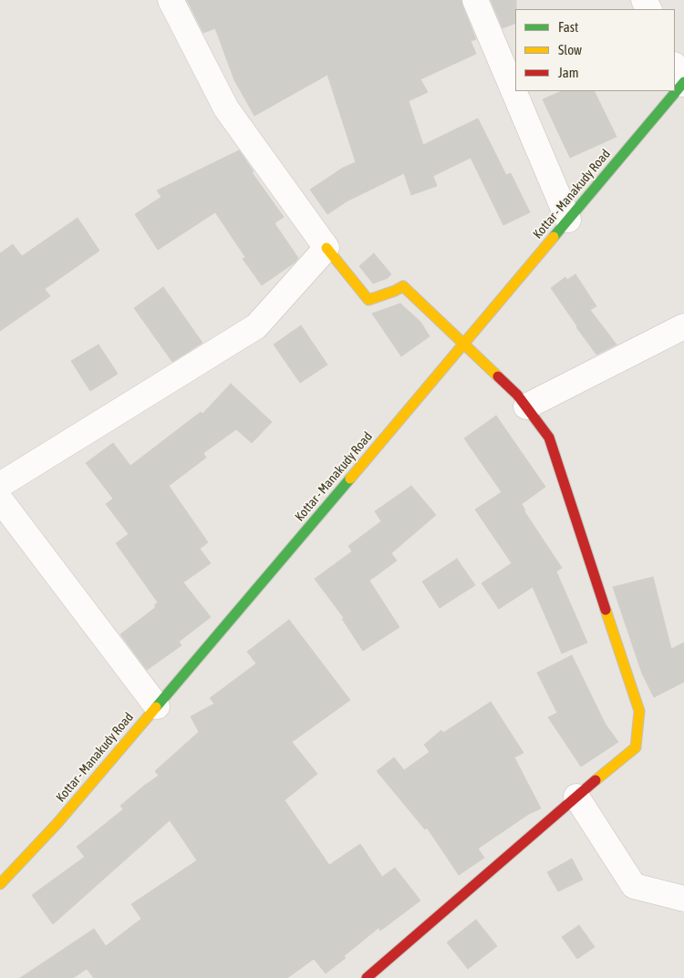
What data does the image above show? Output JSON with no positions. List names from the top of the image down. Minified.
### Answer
{"streets":{"main road":["Kottar - Manakudy Road"]},"legend":["Fast","Slow","Jam"]}
